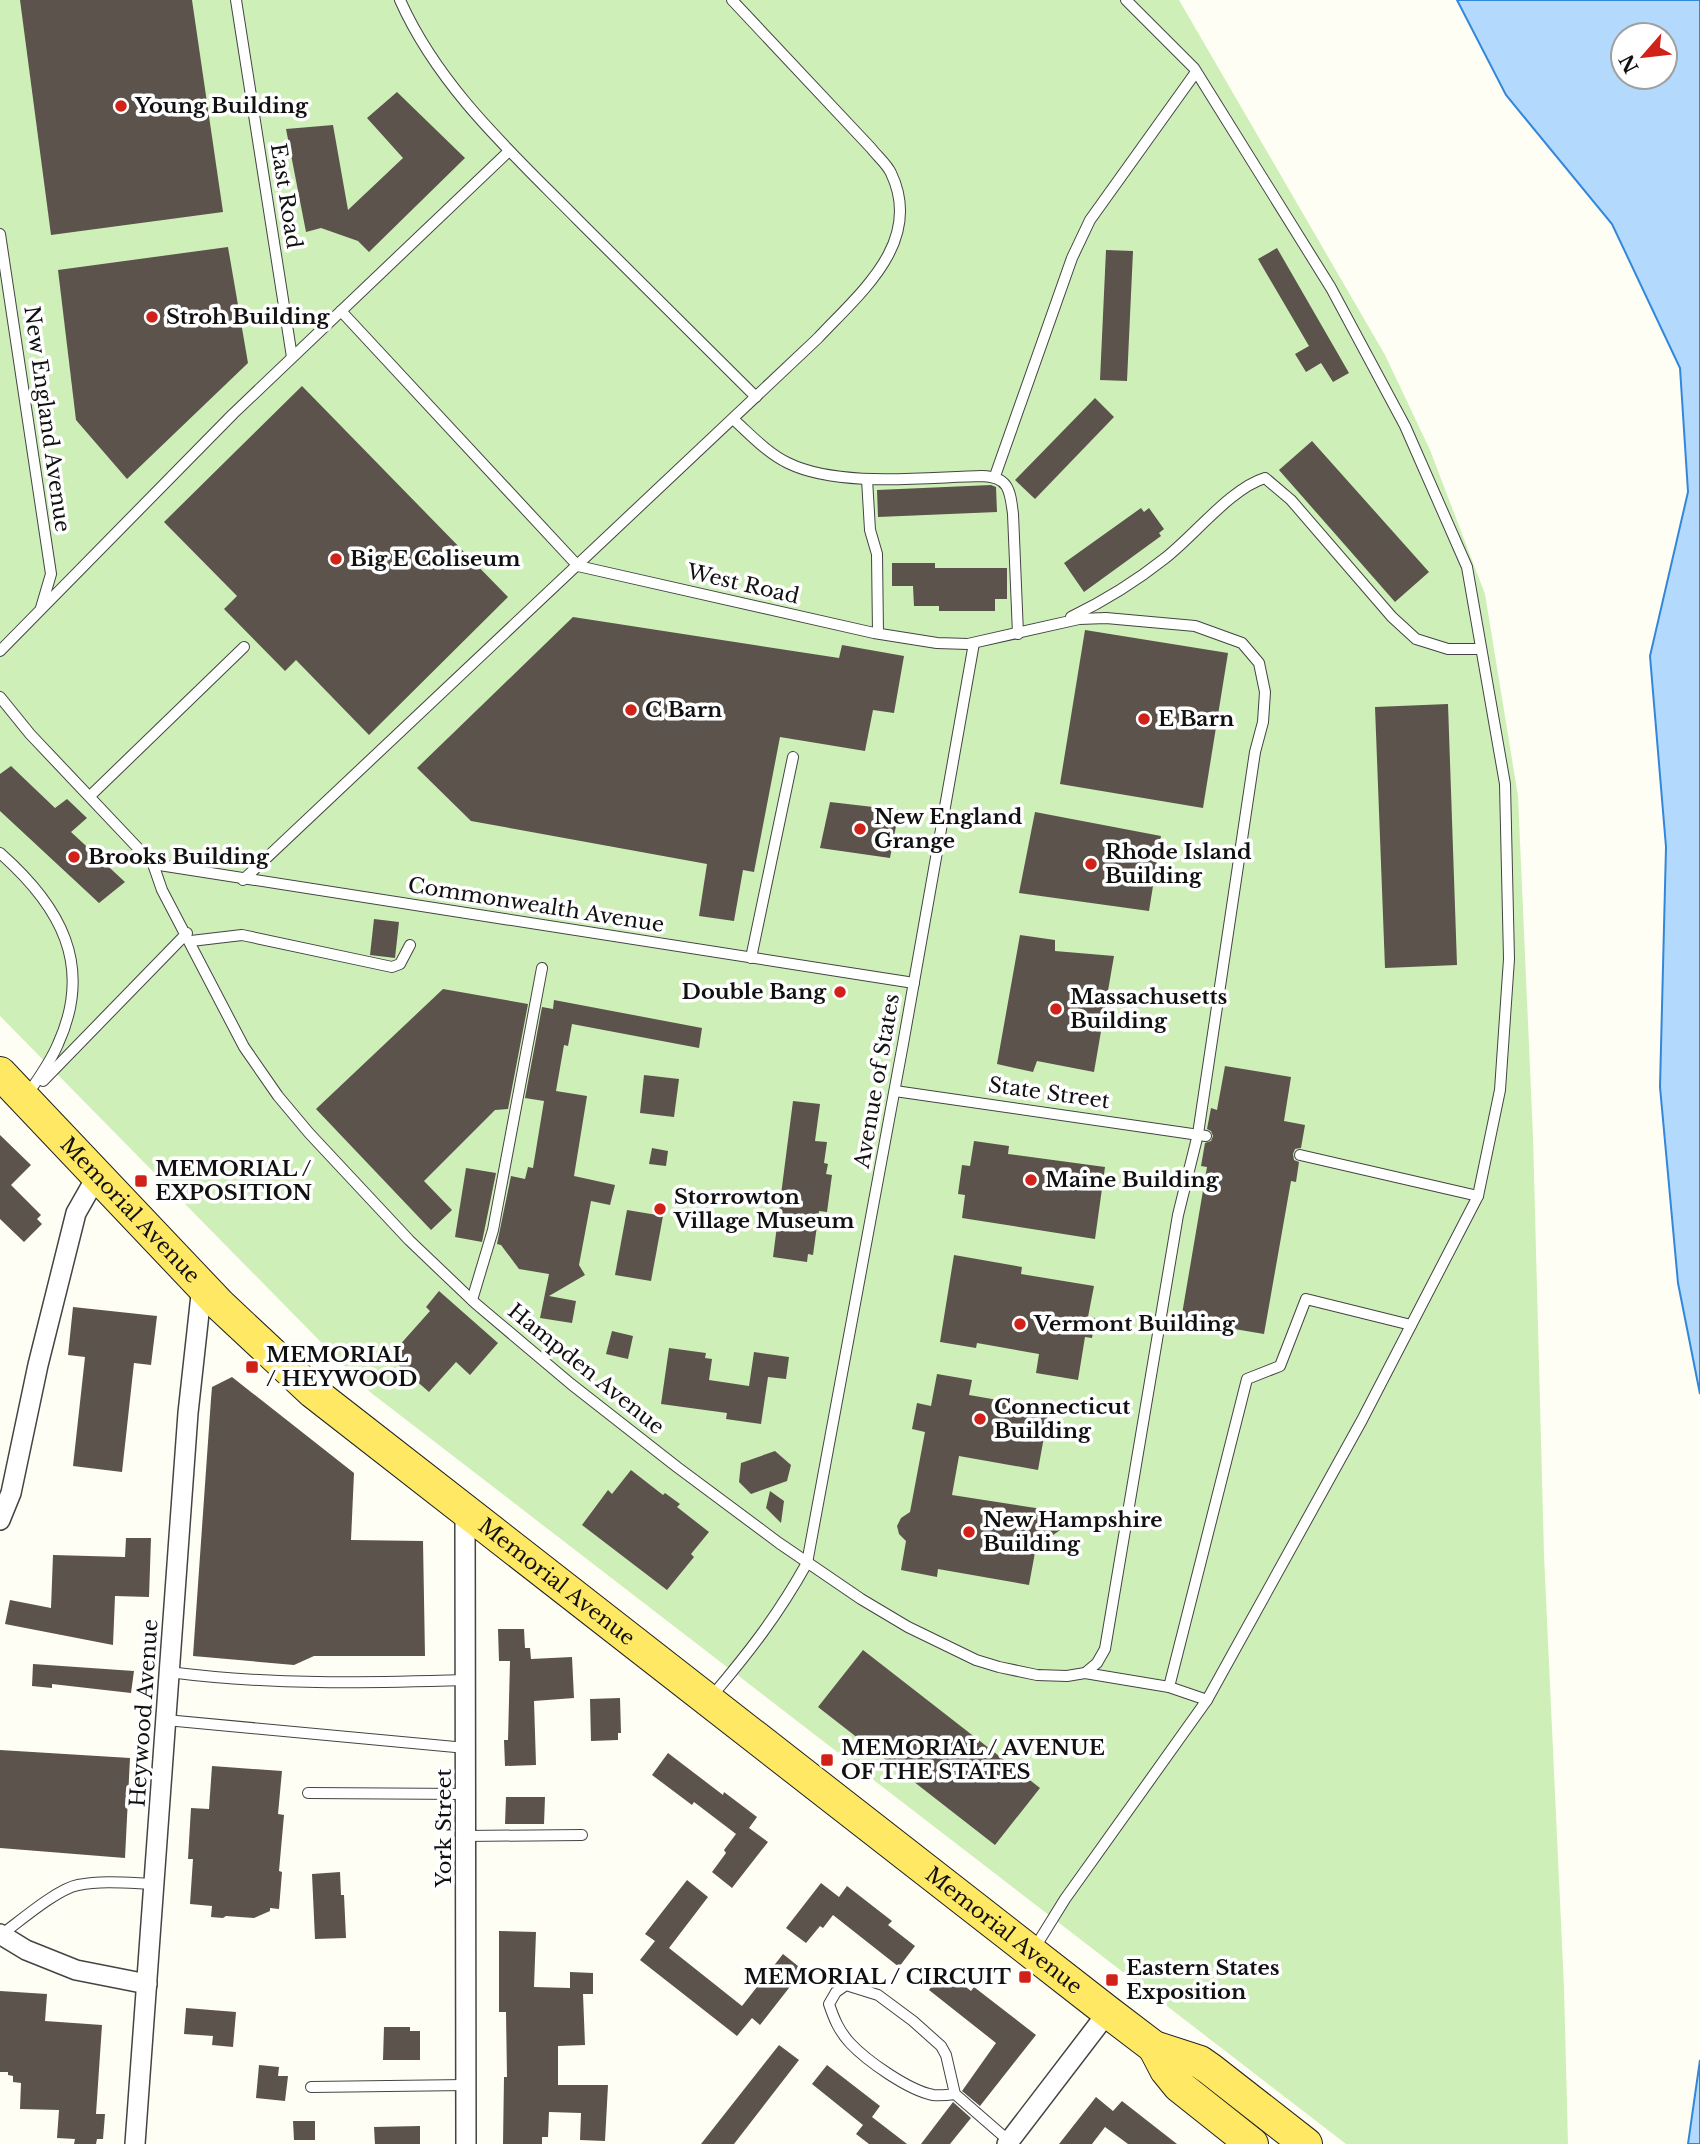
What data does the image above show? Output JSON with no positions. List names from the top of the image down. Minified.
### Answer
{"streets":{"main road":["Memorial Avenue"],"street":["Heywood Avenue","York Street"],"lane":["East Road","New England Avenue","West Road","Commonwealth Avenue","Avenue of States","State Street","Hampden Avenue"]},"crossings":[["West Road","Avenue of States"],["West Road","State Street"],["Commonwealth Avenue","Avenue of States"],["Commonwealth Avenue","Hampden Avenue"],["Avenue of States","State Street"],["Avenue of States","Memorial Avenue"],["Avenue of States","Hampden Avenue"],["Memorial Avenue","Heywood Avenue"],["Memorial Avenue","York Street"]],"places":{"other":["Young Building","Stroh Building","Big E Coliseum","C Barn","E Barn","New England Grange","Brooks Building","Rhode Island Building","Double Bang","Massachusetts Building","Maine Building","Storrowton Village Museum","Vermont Building","Connecticut Building","New Hampshire Building"],"transit":["MEMORIAL / EXPOSITION","MEMORIAL / HEYWOOD","MEMORIAL / AVENUE OF THE STATES","MEMORIAL / CIRCUIT","Eastern States Exposition"]},"north":"bottom left"}
